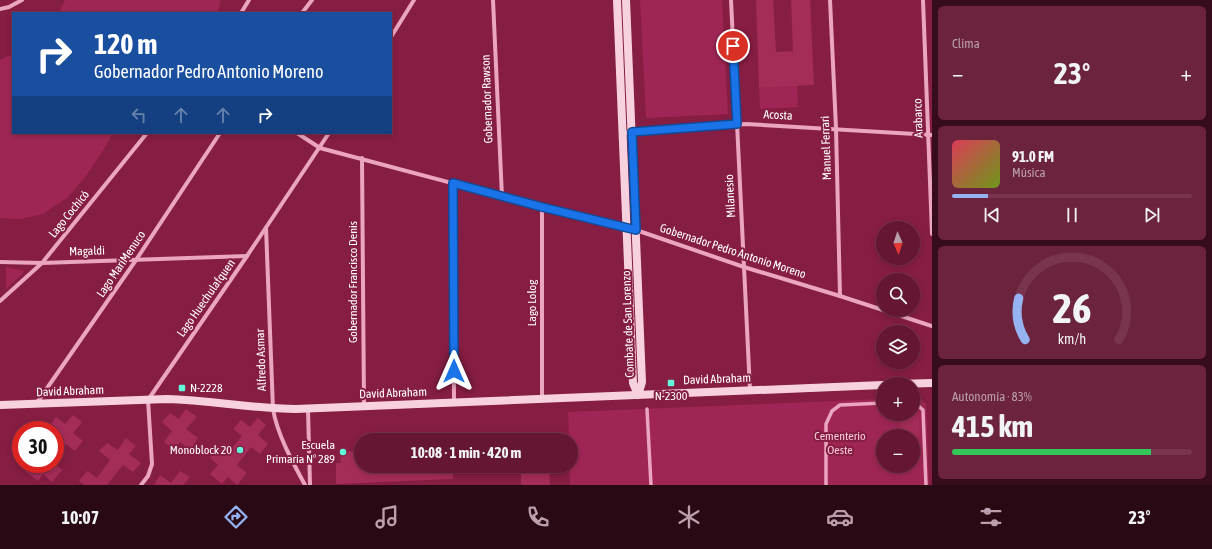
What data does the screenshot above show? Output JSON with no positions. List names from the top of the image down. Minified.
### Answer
{"streets":{"main road":["Combate de San Lorenzo","David Abraham"],"street":["Gobernador Rawson","Acosta","Arabarco","Manuel Ferrari","Milanesio","Lago Cochicó","Magaldi","Gobernador Pedro Antonio Moreno","Lago MariMenuco","Gobernador Francisco Denis","Lago Huechulafquen","Lago Lolog","Alfredo Asmar"]},"crossings":[["Gobernador Rawson","Gobernador Pedro Antonio Moreno"],["Acosta","Arabarco"],["Acosta","Manuel Ferrari"],["Acosta","Milanesio"],["Acosta","Combate de San Lorenzo"],["Manuel Ferrari","Gobernador Pedro Antonio Moreno"],["Milanesio","Gobernador Pedro Antonio Moreno"],["Milanesio","David Abraham"],["Lago Cochicó","Magaldi"],["Magaldi","Lago MariMenuco"],["Magaldi","Lago Huechulafquen"],["Gobernador Pedro Antonio Moreno","Gobernador Francisco Denis"],["Gobernador Pedro Antonio Moreno","Lago Huechulafquen"],["Gobernador Pedro Antonio Moreno","Lago Lolog"],["Gobernador Pedro Antonio Moreno","Combate de San Lorenzo"],["Lago MariMenuco","David Abraham"],["Gobernador Francisco Denis","David Abraham"],["Lago Huechulafquen","Alfredo Asmar"],["Lago Huechulafquen","David Abraham"],["Lago Lolog","David Abraham"],["Combate de San Lorenzo","David Abraham"],["Alfredo Asmar","David Abraham"]],"parks":["Cementerio Oeste"],"places":{"transit":["N-2300","N-2228"],"other":["Monoblock 20","Escuela Primaria N° 289"]},"north":"bottom","page":{"tile":["Clima",["Autonomía · 83%","415 km"]],"turn":["120 m","Gobernador Pedro Antonio Moreno"],"heat":["−","23°","+"],"song":["91.0 FM","Música"],"map_buttons":["+","−"],"limit":"30","trip":"10:08 · 1 min · 420 m","tabs":["10:07","23°"],"gauge":["26","km/h"]}}
